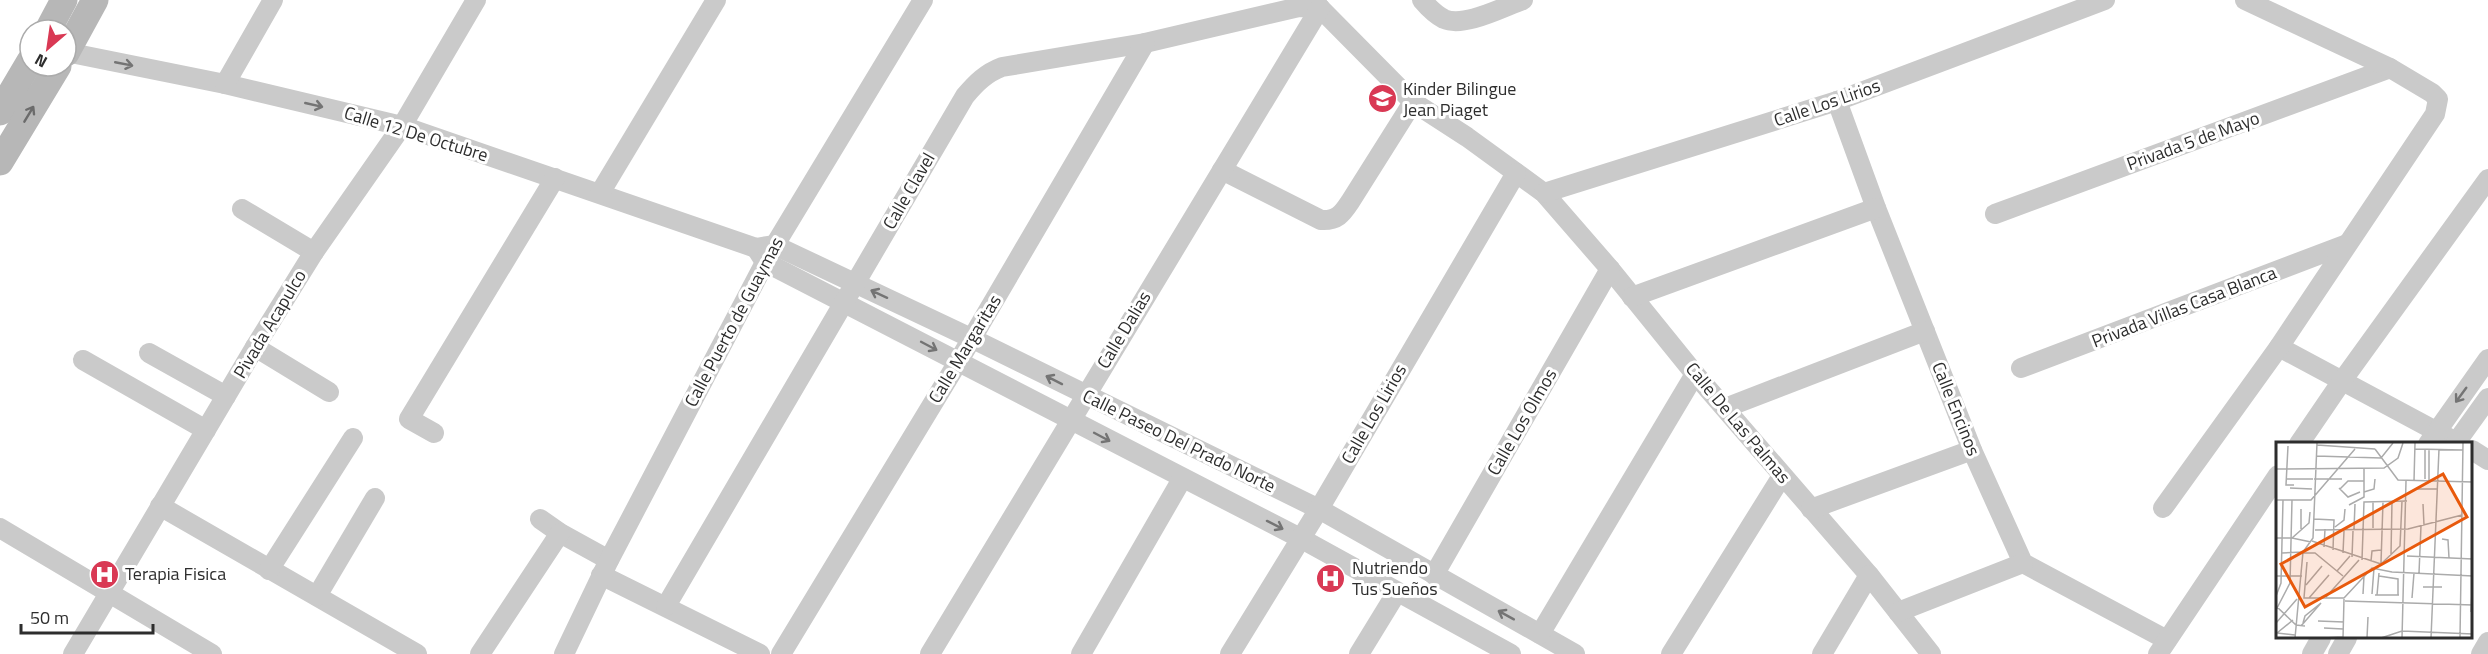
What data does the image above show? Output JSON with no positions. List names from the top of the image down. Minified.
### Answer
{"streets":{"street":["Calle Los Lirios","Calle 12 De Octubre","Privada 5 de Mayo","Calle Clavel","Privada Villas Casa Blanca","Calle Puerto de Guaymas","Pivada Acapulco","Calle Dalias","Calle Margaritas","Calle Encinos","Calle Los Olmos","Calle De Las Palmas","Calle Paseo Del Prado Norte"]},"crossings":[["Calle Los Lirios","Calle Encinos"],["Calle Los Lirios","Calle De Las Palmas"],["Calle Los Lirios","Calle Paseo Del Prado Norte"],["Calle 12 De Octubre","Calle Puerto de Guaymas"],["Calle 12 De Octubre","Pivada Acapulco"],["Calle 12 De Octubre","Calle Paseo Del Prado Norte"],["Calle Clavel","Calle Dalias"],["Calle Clavel","Calle Margaritas"],["Calle Clavel","Calle De Las Palmas"],["Calle Clavel","Calle Paseo Del Prado Norte"],["Calle Puerto de Guaymas","Calle Paseo Del Prado Norte"],["Calle Dalias","Calle De Las Palmas"],["Calle Dalias","Calle Paseo Del Prado Norte"],["Calle Margaritas","Calle Paseo Del Prado Norte"],["Calle Los Olmos","Calle De Las Palmas"],["Calle Los Olmos","Calle Paseo Del Prado Norte"]],"one_way":["Calle 12 De Octubre"],"places":{"school or university":["Kinder Bilingue Jean Piaget"],"hospital":["Terapia Fisica","Nutriendo Tus Sueños"]},"scale_bar":"50 m","north":"bottom left"}
